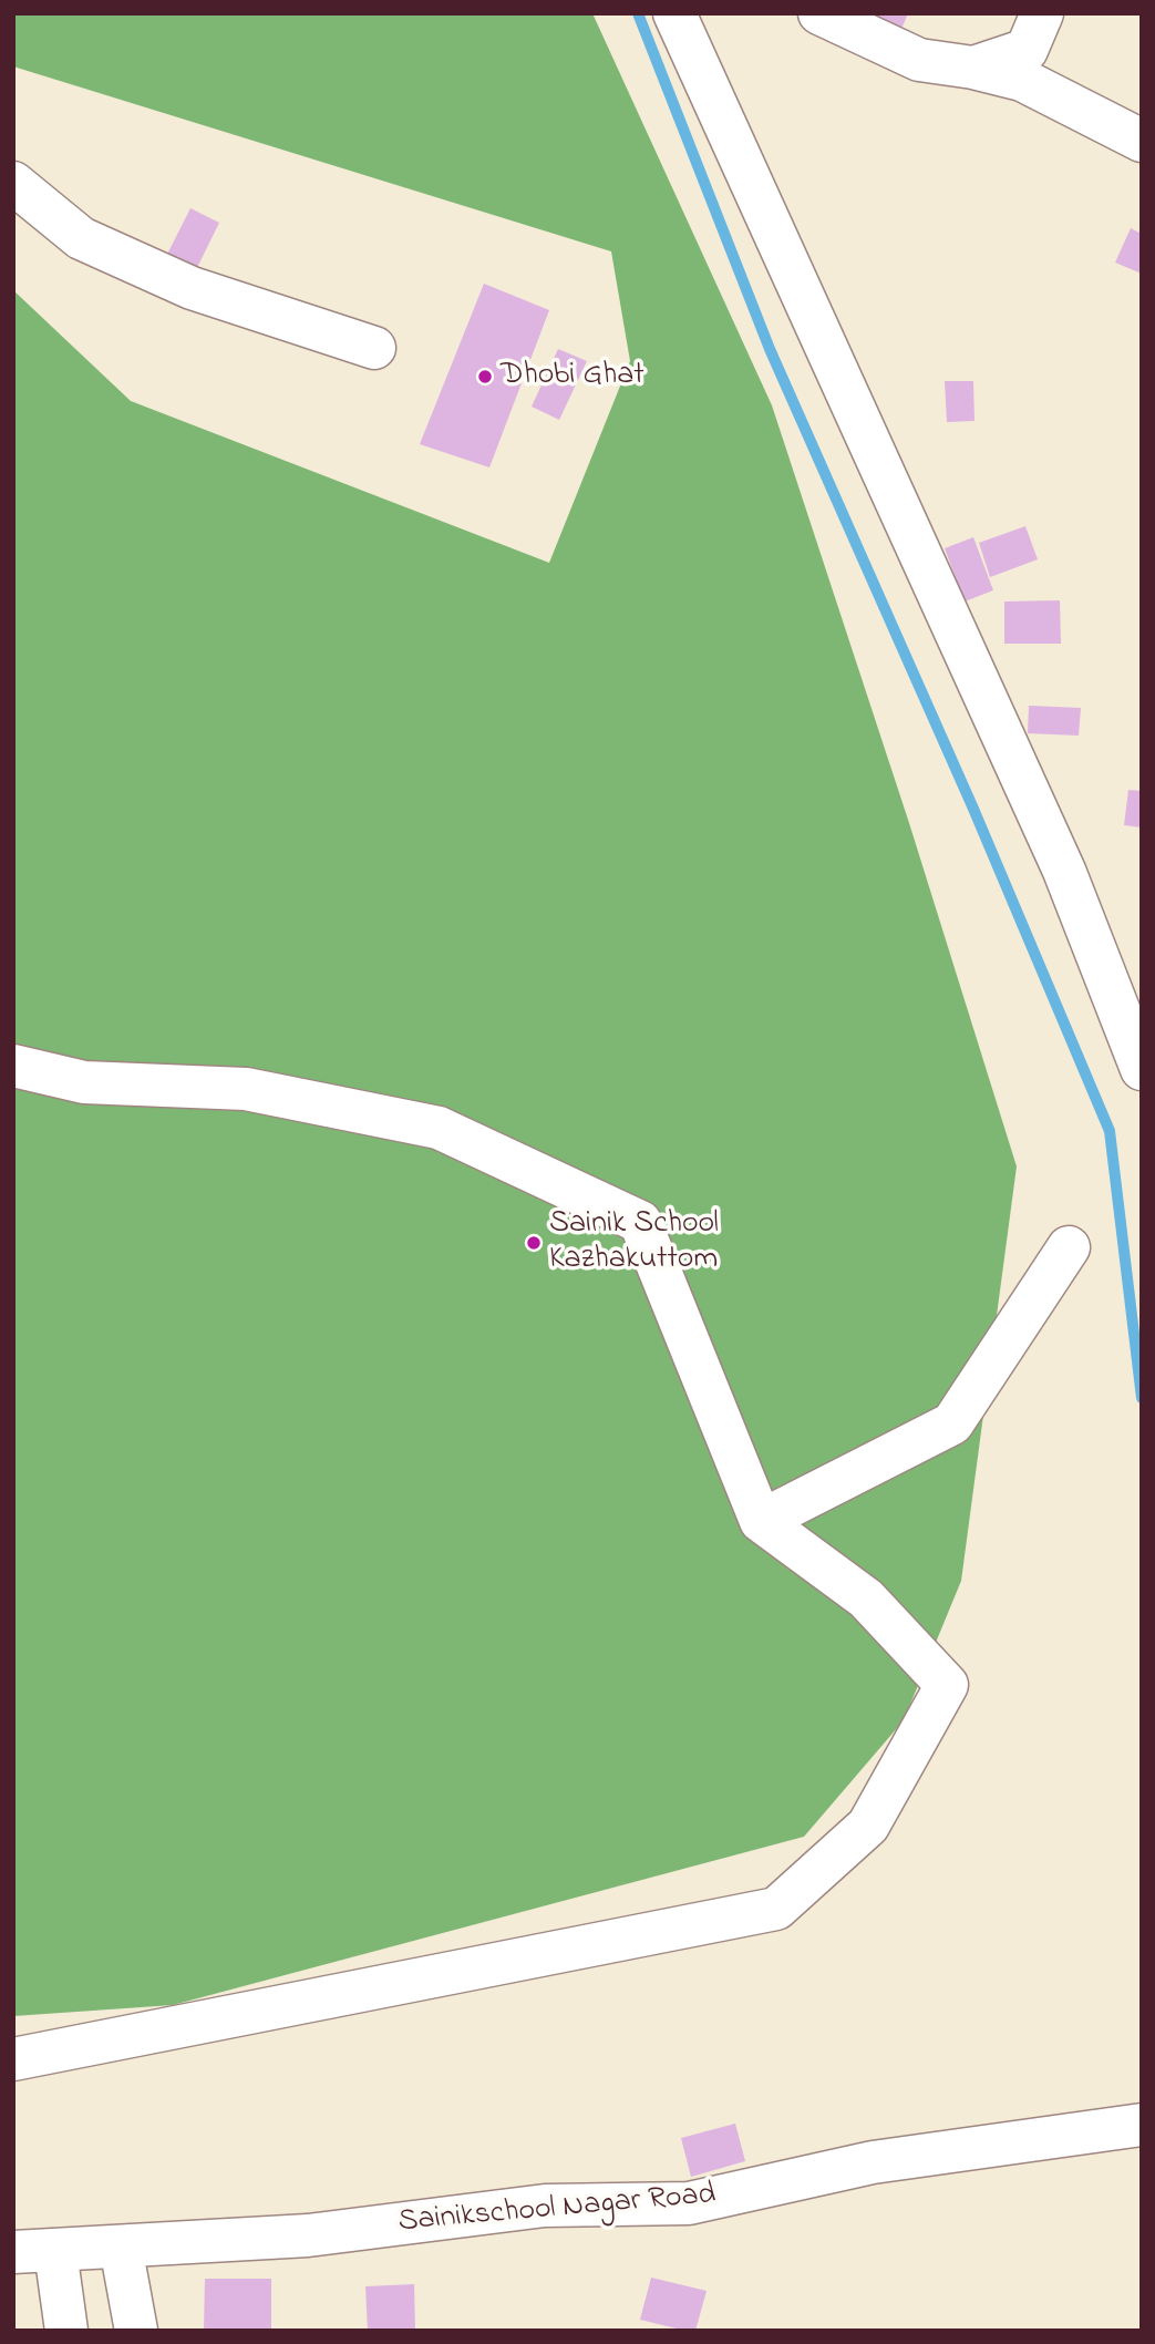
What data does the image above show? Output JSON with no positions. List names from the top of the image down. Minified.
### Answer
{"streets":{"street":["Sainikschool Nagar Road"]},"places":["Dhobi Ghat","Sainik School Kazhakuttom"]}
